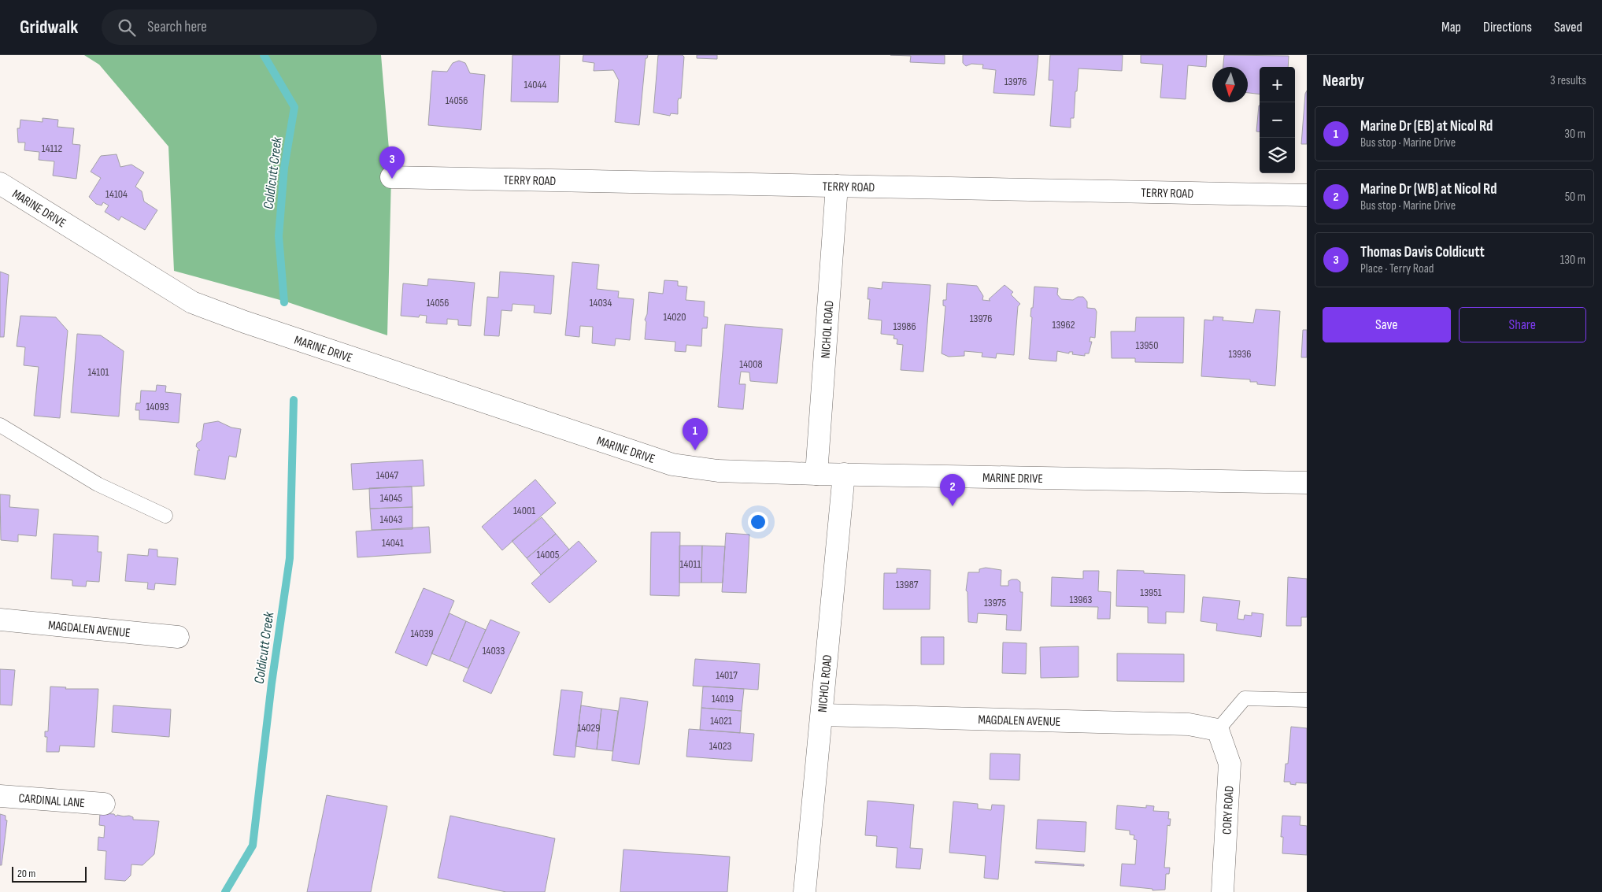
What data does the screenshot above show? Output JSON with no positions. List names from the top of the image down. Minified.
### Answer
{"streets":{"street":["TERRY ROAD","MARINE DRIVE","NICHOL ROAD","MAGDALEN AVENUE","CARDINAL LANE","CORY ROAD"]},"crossings":[["TERRY ROAD","NICHOL ROAD"],["MARINE DRIVE","NICHOL ROAD"],["NICHOL ROAD","MAGDALEN AVENUE"],["MAGDALEN AVENUE","CORY ROAD"]],"water":["Coldicutt Creek"],"house_numbers":["13976","14044","14056","14112","14104","14056","14034","14020","13976","13962","13986","13950","13936","14008","14101","14093","14047","14045","14001","14043","14041","14005","14011","13987","13951","13963","13975","14039","14033","14017","14019","14021","14029","14023"],"scale_bar":"20 m","north":"bottom","page":{"header":"Gridwalk","search":"Search here","nav":["Map","Directions","Saved"],"heading":["Nearby","3 results"],"map_buttons":["+","−"],"list":[{"mark":"1","name":"Marine Dr (EB) at Nicol Rd","note":"Bus stop · Marine Drive","value":"30 m"},{"mark":"2","name":"Marine Dr (WB) at Nicol Rd","note":"Bus stop · Marine Drive","value":"50 m"},{"mark":"3","name":"Thomas Davis Coldicutt","note":"Place · Terry Road","value":"130 m"}],"pins":["3","1","2"],"buttons":["Save","Share"],"scale":"20 m"}}
